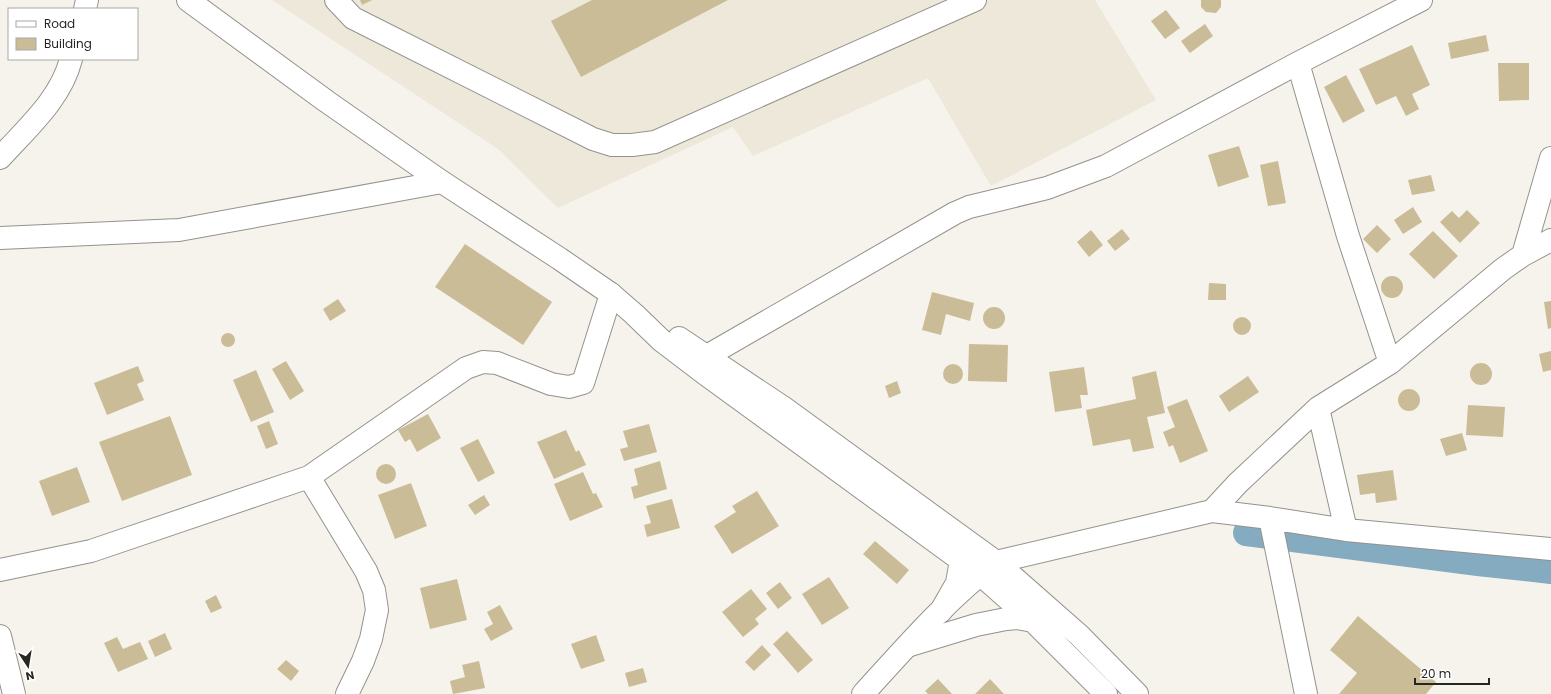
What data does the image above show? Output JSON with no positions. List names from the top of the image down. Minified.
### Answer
{"legend":["Road","Building"],"scale_bar":"20 m","north":"bottom"}
